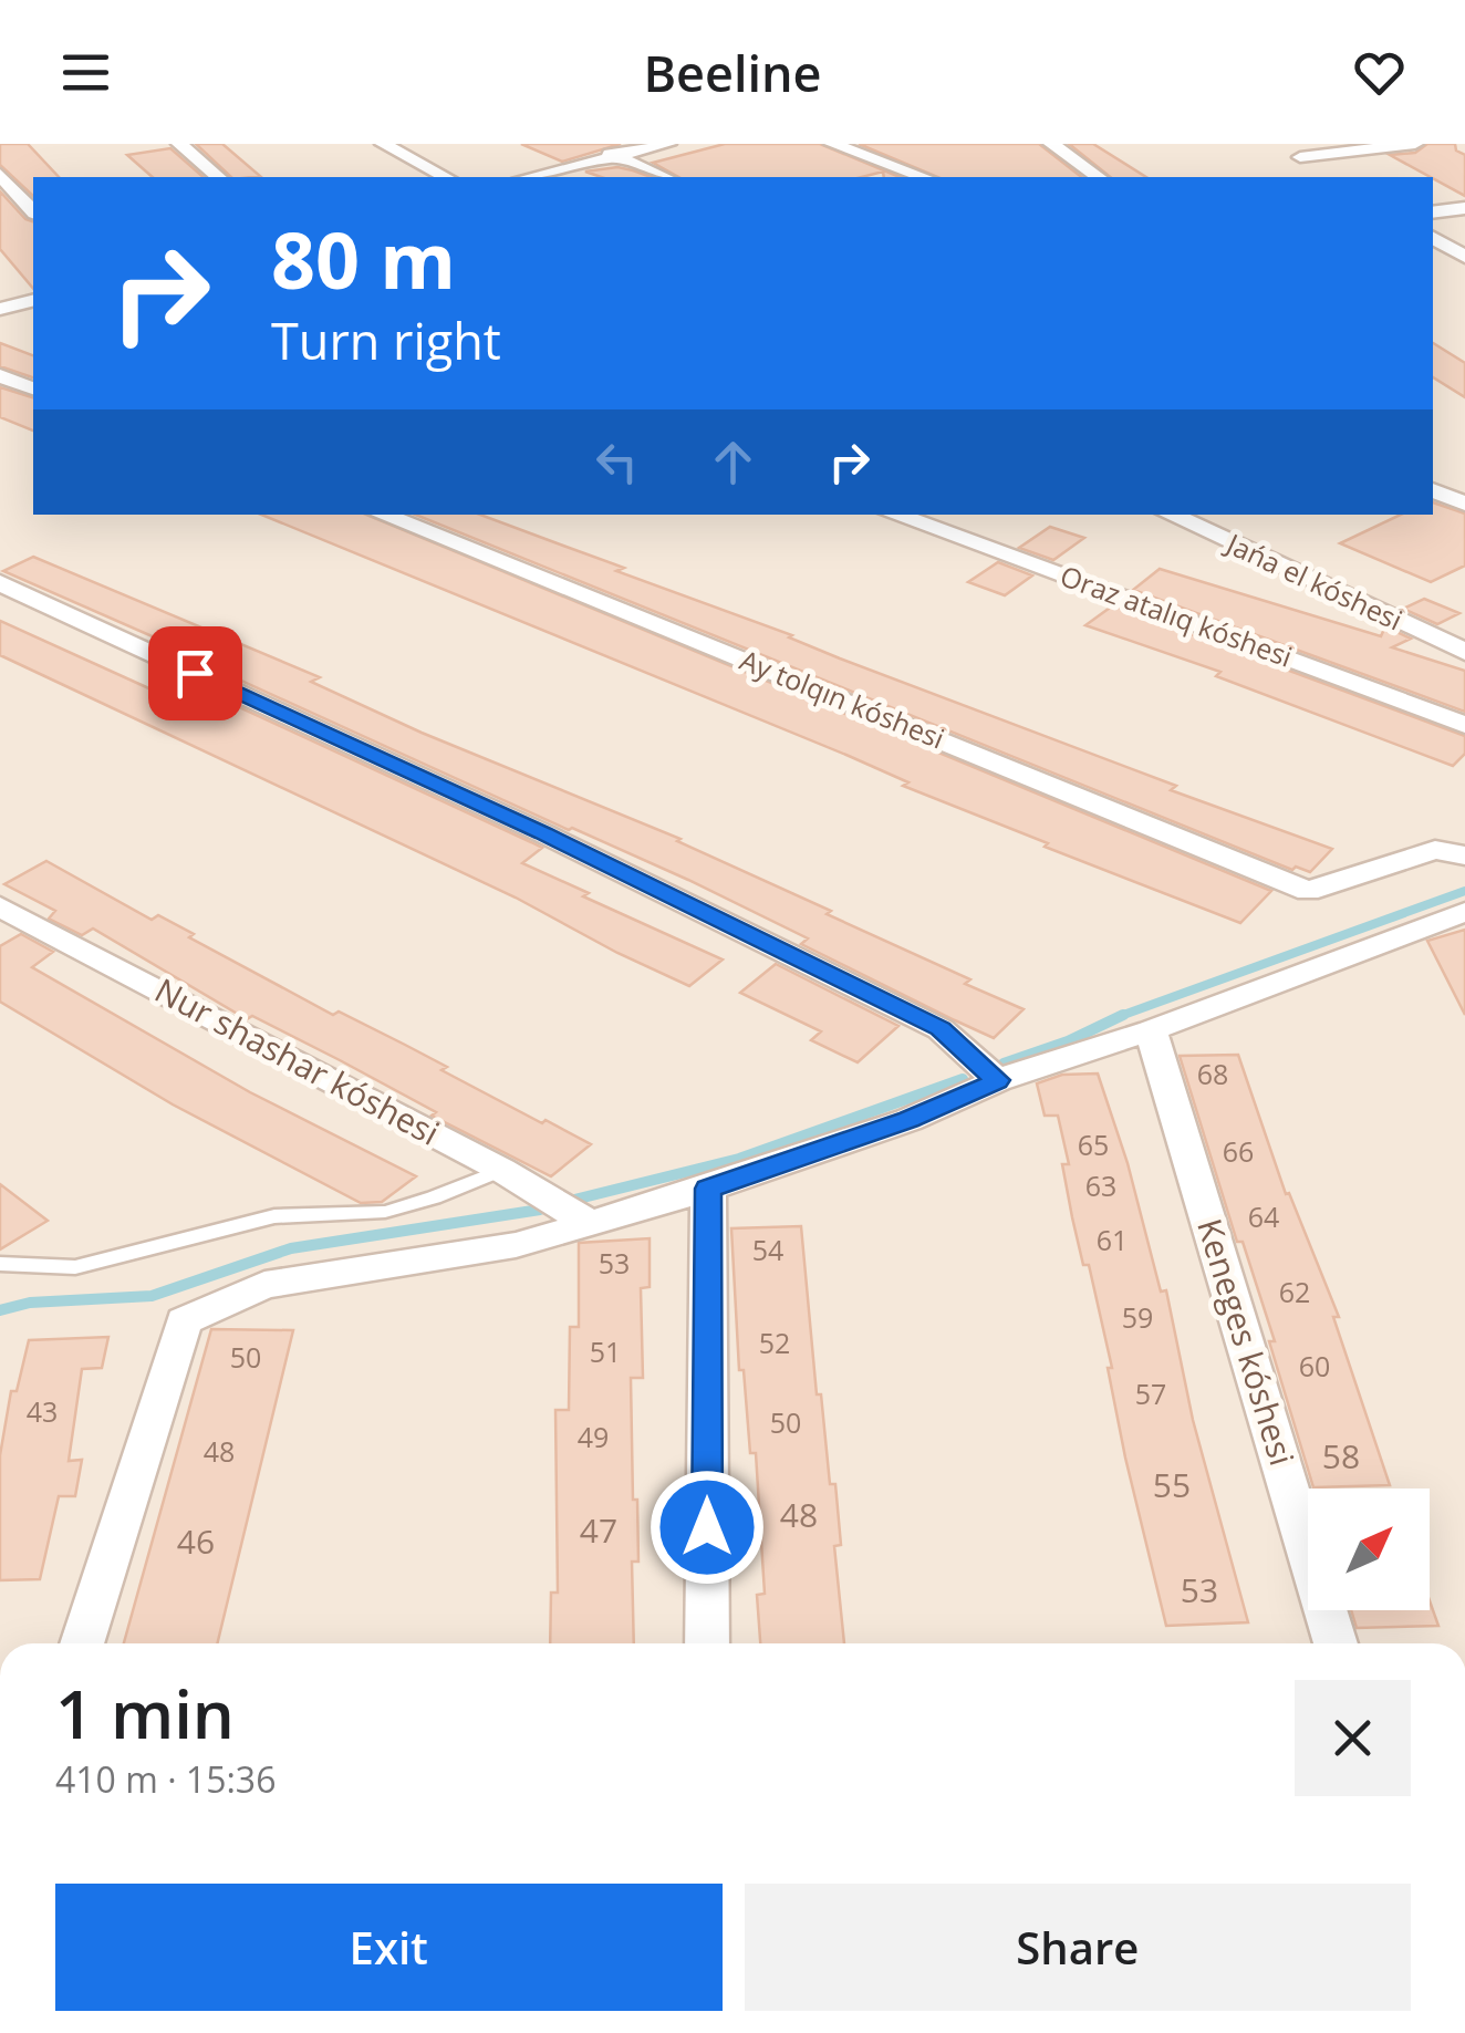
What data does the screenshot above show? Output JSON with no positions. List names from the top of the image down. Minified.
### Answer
{"streets":{"street":["Jańa el kóshesi","Oraz atalıq kóshesi","Ay tolqın kóshesi","Nur shashar kóshesi","Keneges kóshesi"]},"house_numbers":["68","65","66","63","64","61","54","53","62","59","52","51","50","60","57","43","50","49","48","58","55","48","47","46","53"],"north":"top right","page":{"header":"Beeline","turn":["80 m","Turn right"],"heading":["1 min","410 m · 15:36"],"buttons":["Exit","Share"]}}
